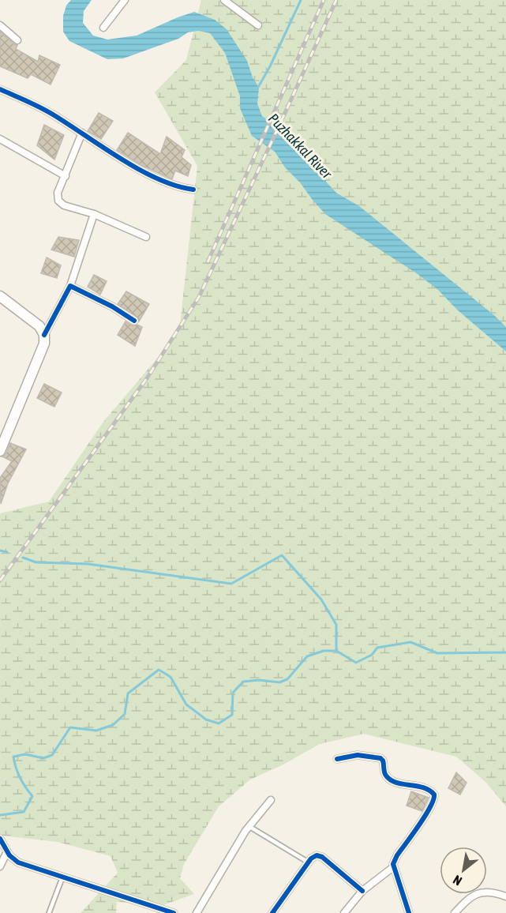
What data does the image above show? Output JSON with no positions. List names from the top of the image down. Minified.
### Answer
{"water":["Puzhakkal River"],"north":"bottom left"}
